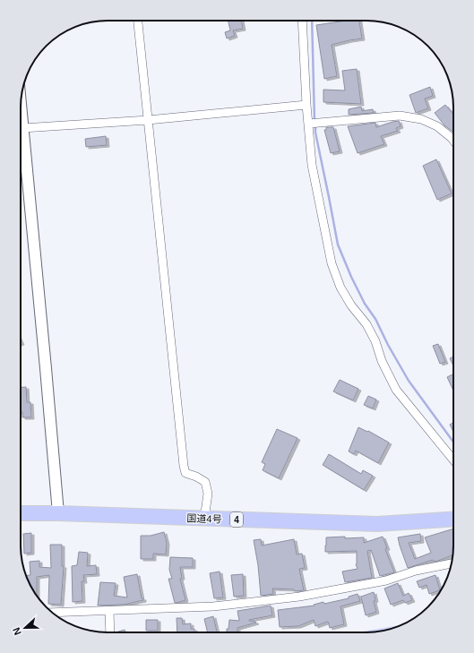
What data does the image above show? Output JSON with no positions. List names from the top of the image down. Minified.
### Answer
{"streets":{"highway":["国道4号","4"]},"north":"left"}
